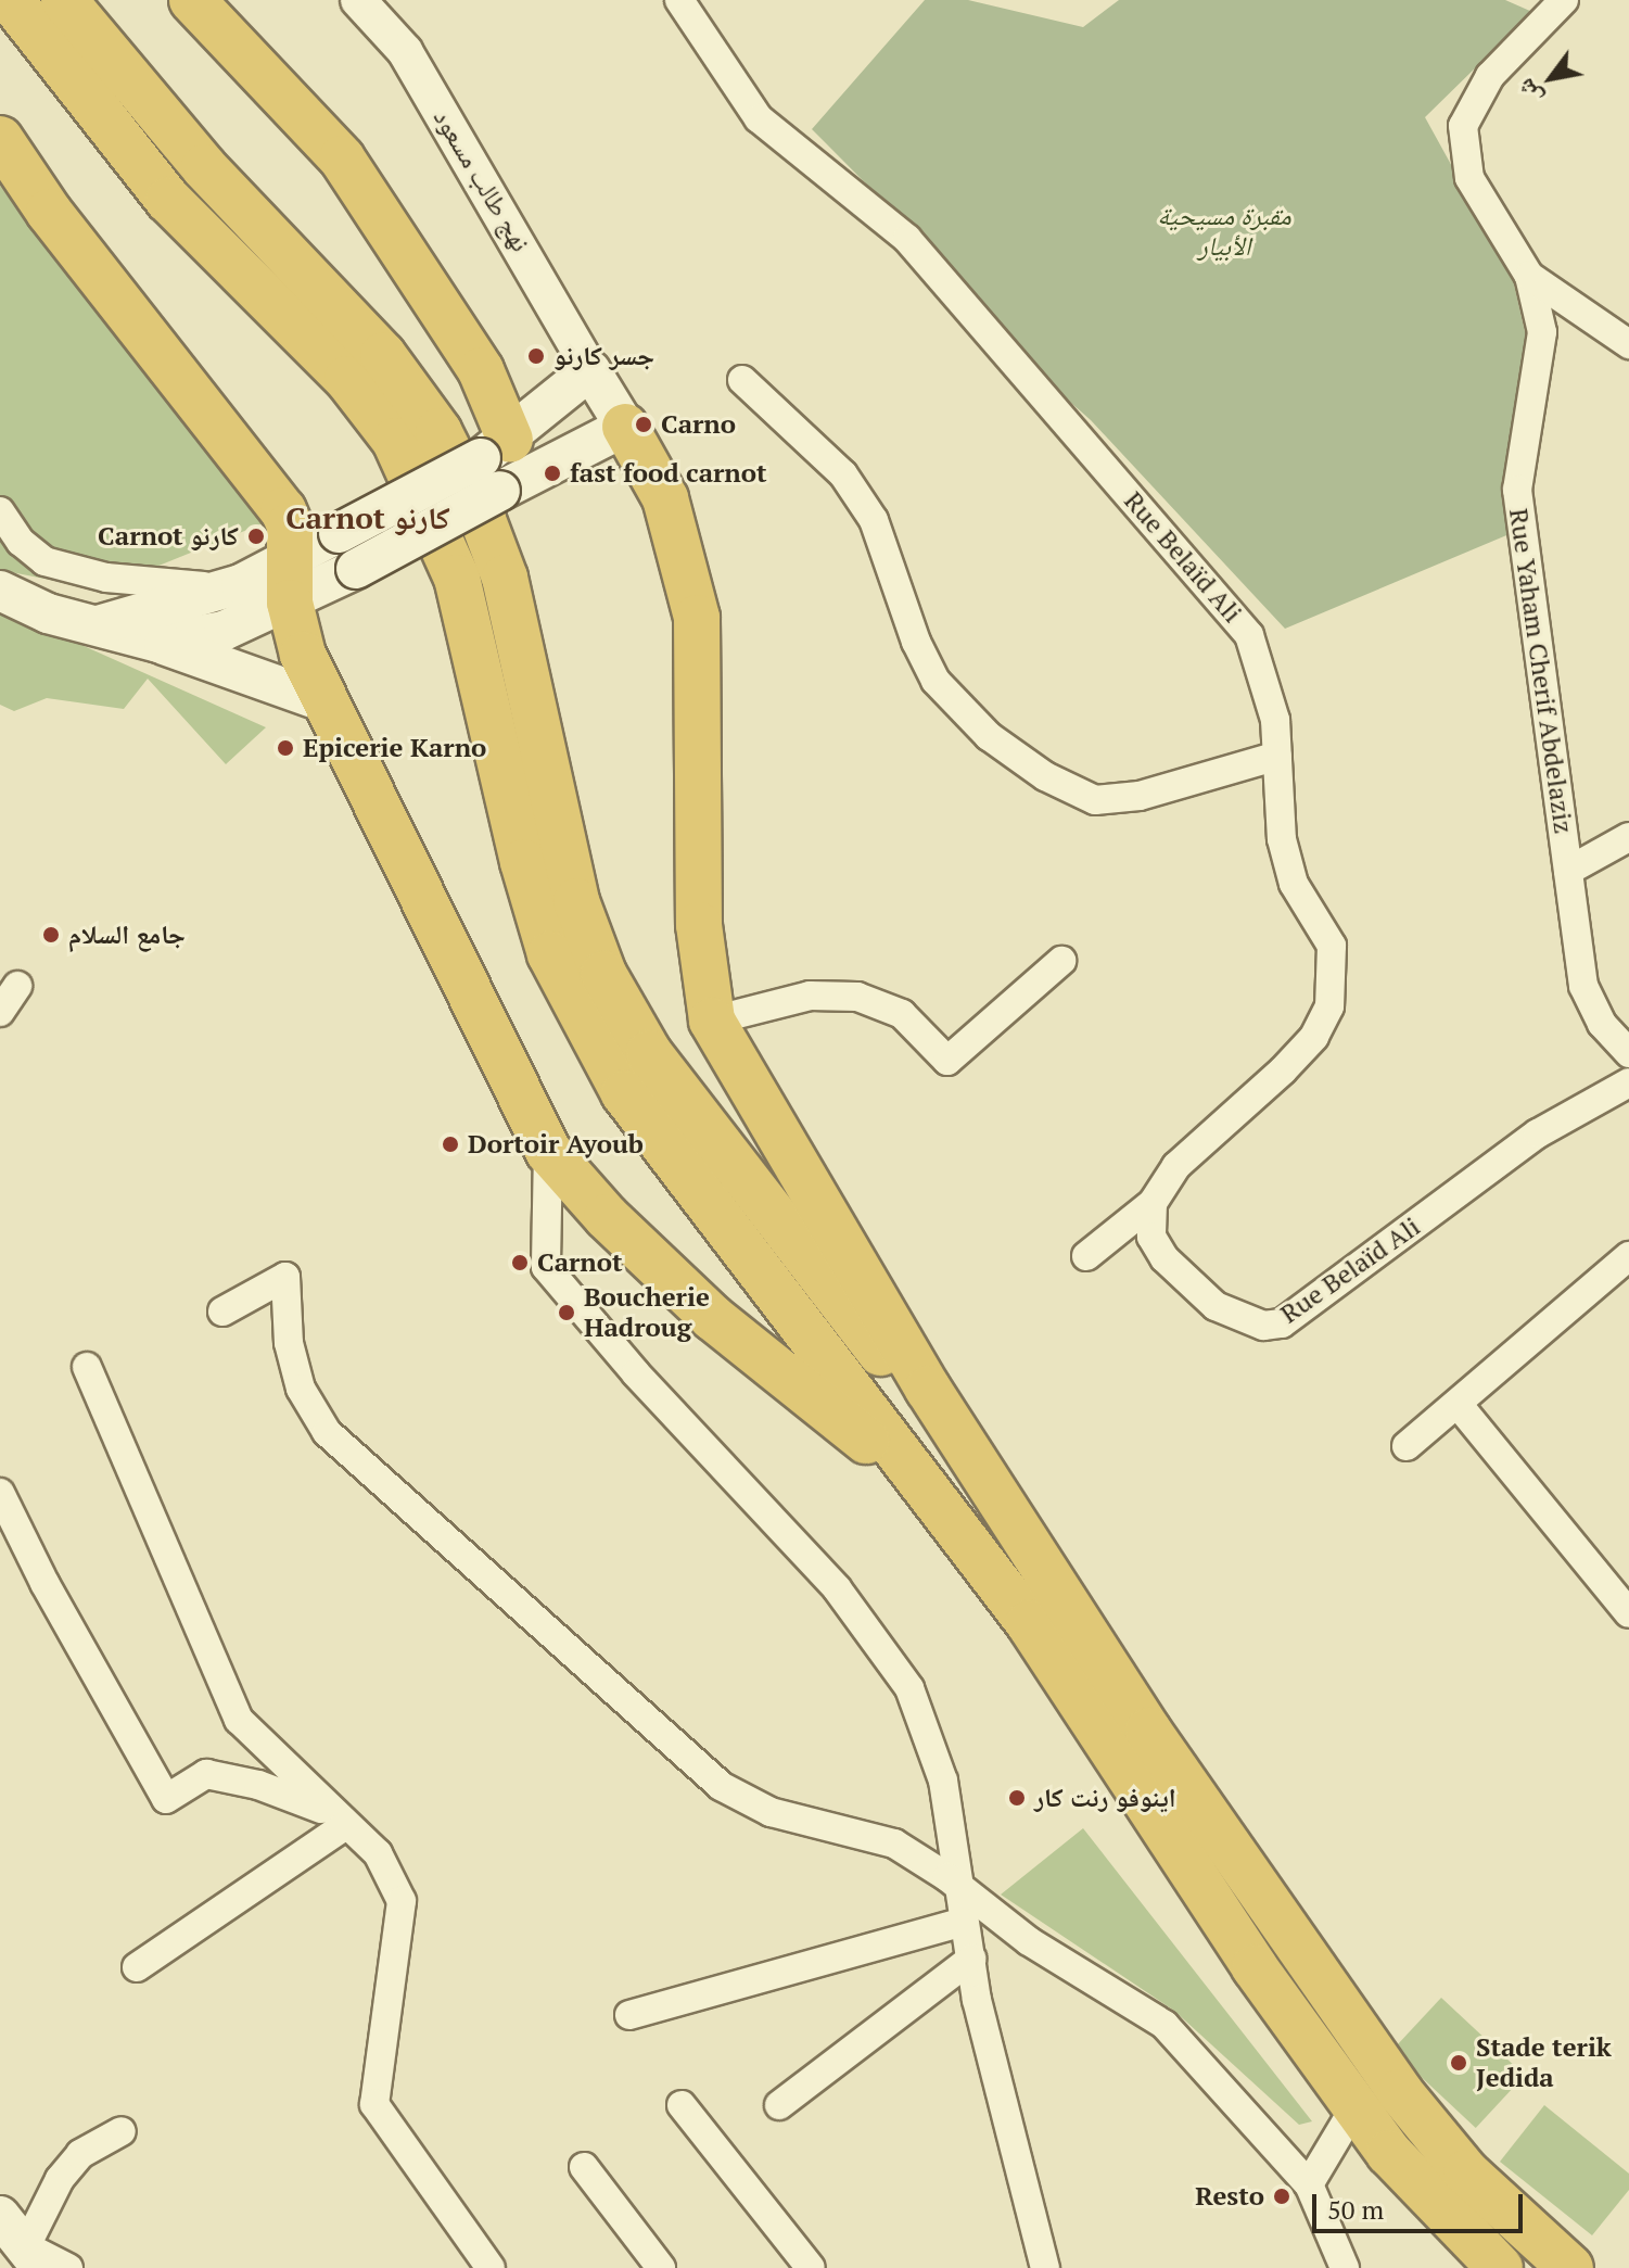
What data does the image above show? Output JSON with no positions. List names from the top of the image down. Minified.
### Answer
{"streets":{"street":["نهج طالب مسعود","Rue Belaïd Ali","Rue Yaham Cherif Abdelaziz"]},"districts":["Carnot كارنو"],"parks":["مقبرة مسيحية الأبيار"],"places":["جسر كارنو","Carno","fast food carnot","Carnot كارنو","Epicerie Karno","جامع السلام","Dortoir Ayoub","Carnot","Boucherie Hadroug","اينوفو رنت كار","Stade terik Jedida","Resto"],"scale_bar":"50 m","north":"bottom left"}
